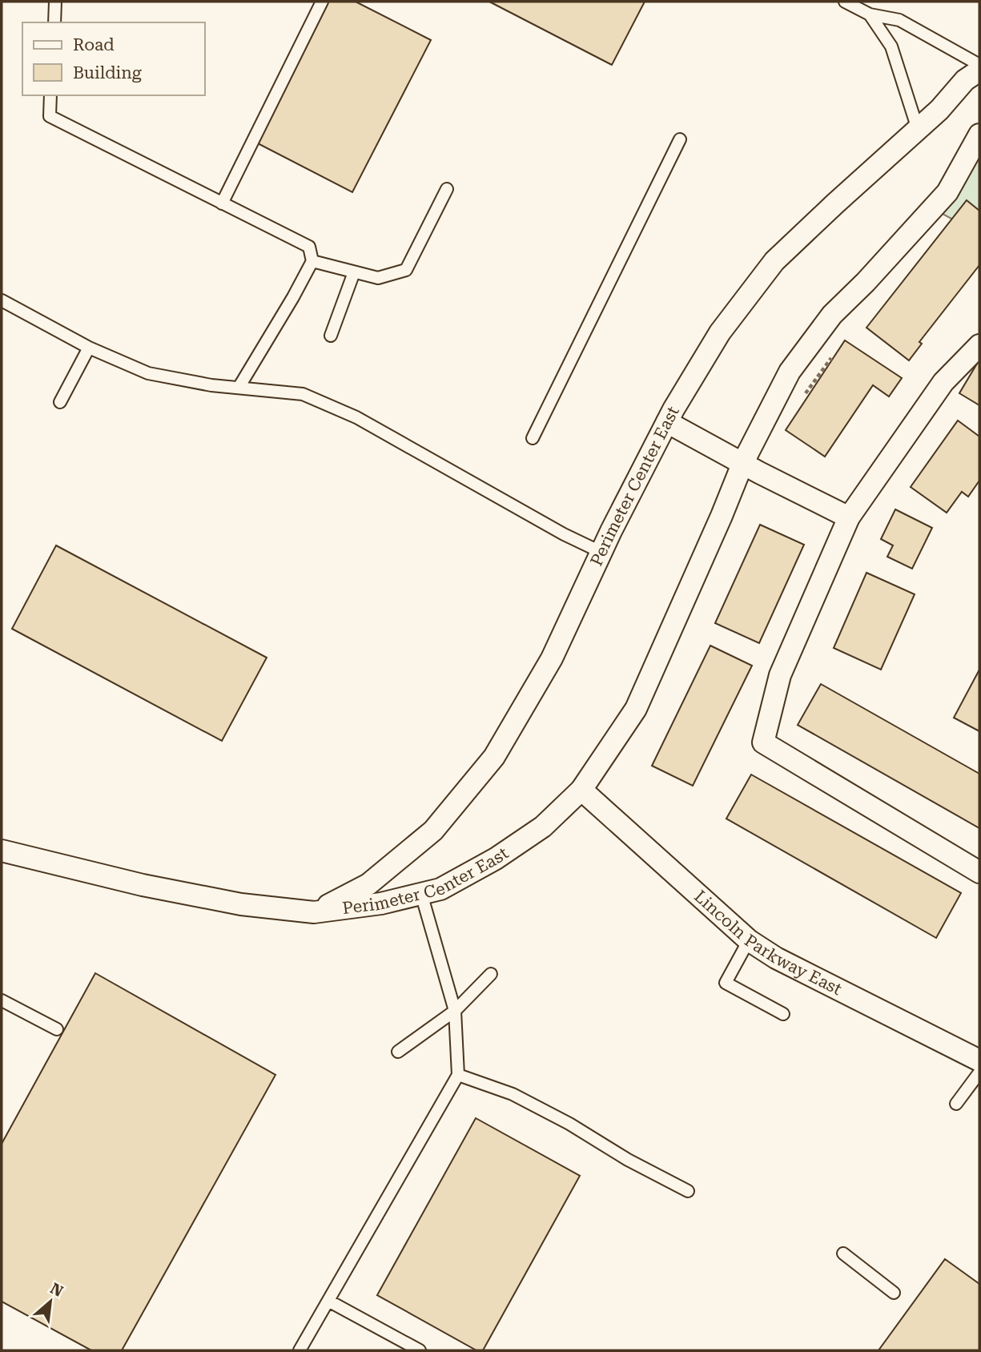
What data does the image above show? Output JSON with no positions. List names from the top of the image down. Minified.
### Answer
{"streets":{"street":["Perimeter Center East","Lincoln Parkway East"]},"crossings":[["Perimeter Center East","Lincoln Parkway East"]],"legend":["Road","Building"],"north":"top right"}
